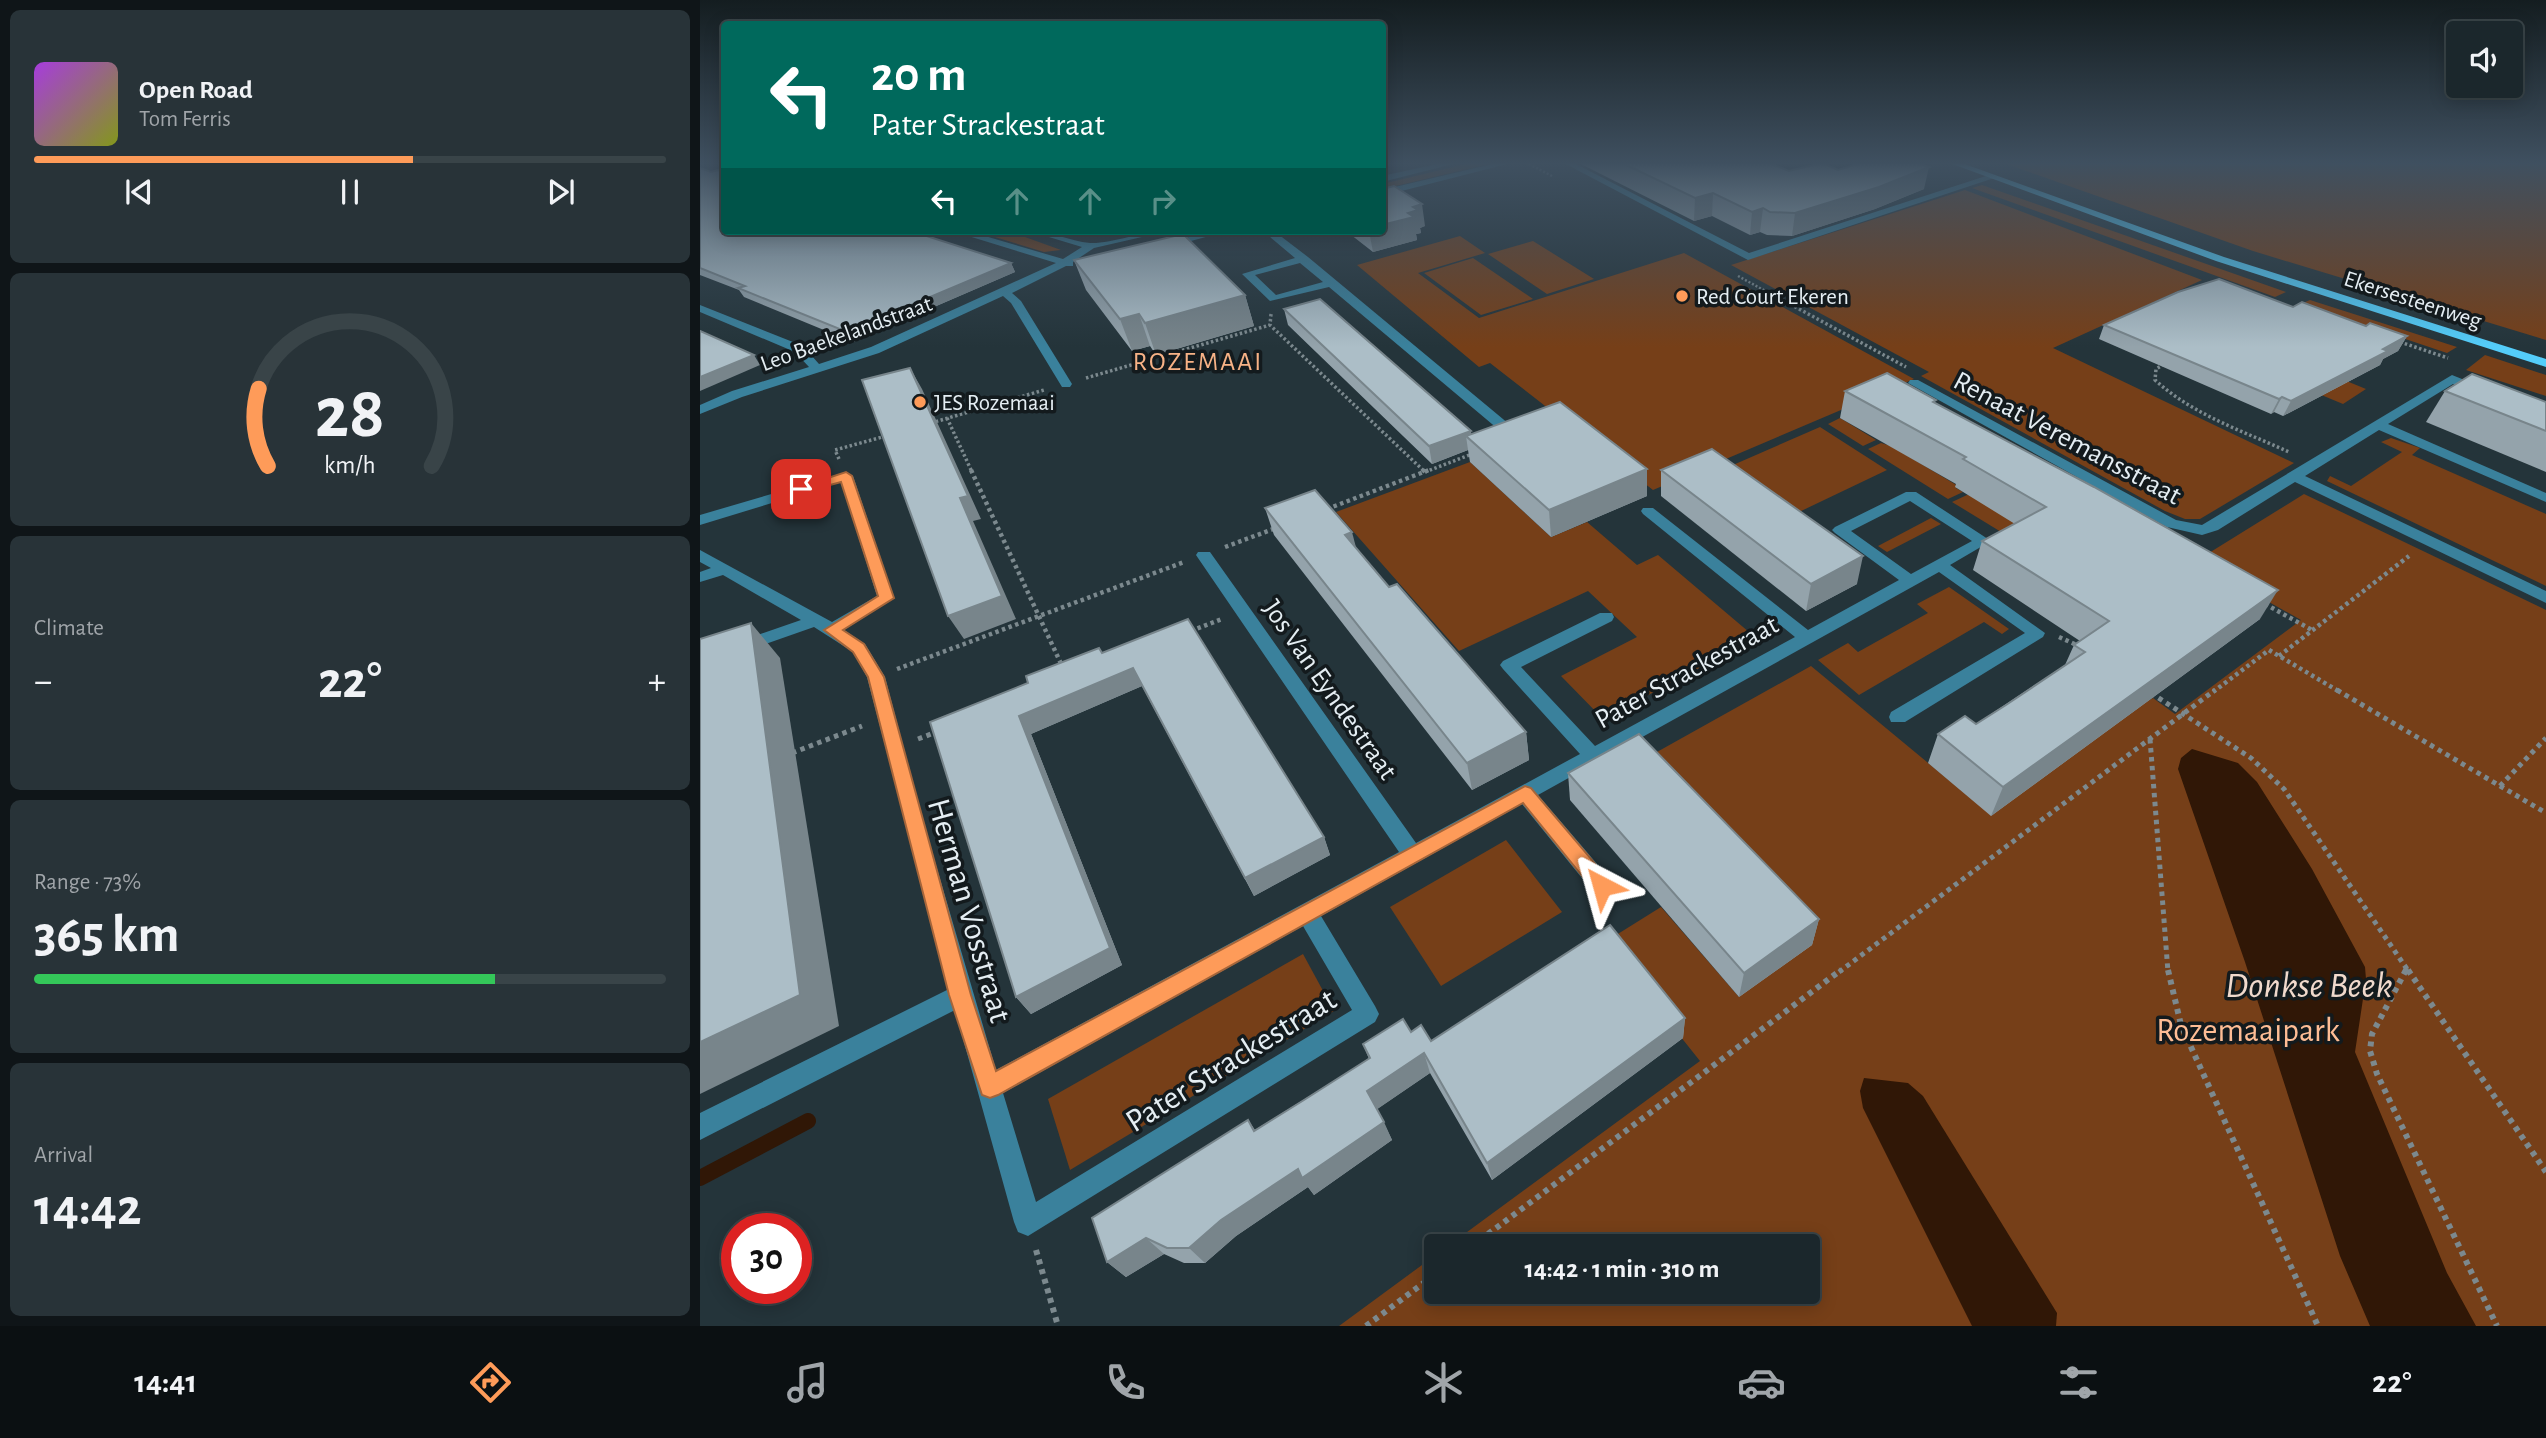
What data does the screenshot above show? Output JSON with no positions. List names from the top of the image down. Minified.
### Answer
{"streets":{"main road":["Ekersesteenweg"],"street":["Leo Baekelandstraat","Renaat Veremansstraat","Pater Strackestraat","Jos Van Eyndestraat","Herman Vosstraat"]},"crossings":[["Pater Strackestraat","Jos Van Eyndestraat"],["Pater Strackestraat","Herman Vosstraat"]],"districts":["ROZEMAAI"],"water":["Donkse Beek"],"parks":["Rozemaaipark"],"places":["Red Court Ekeren","JES Rozemaai"],"page":{"turn":["20 m","Pater Strackestraat"],"song":["Open Road","Tom Ferris"],"tile":["Climate",["Range · 73%","365 km"],["Arrival","14:42"]],"heat":["−","22°","+"],"limit":"30","trip":"14:42 · 1 min · 310 m","tabs":["14:41","22°"],"gauge":["28","km/h"]}}
